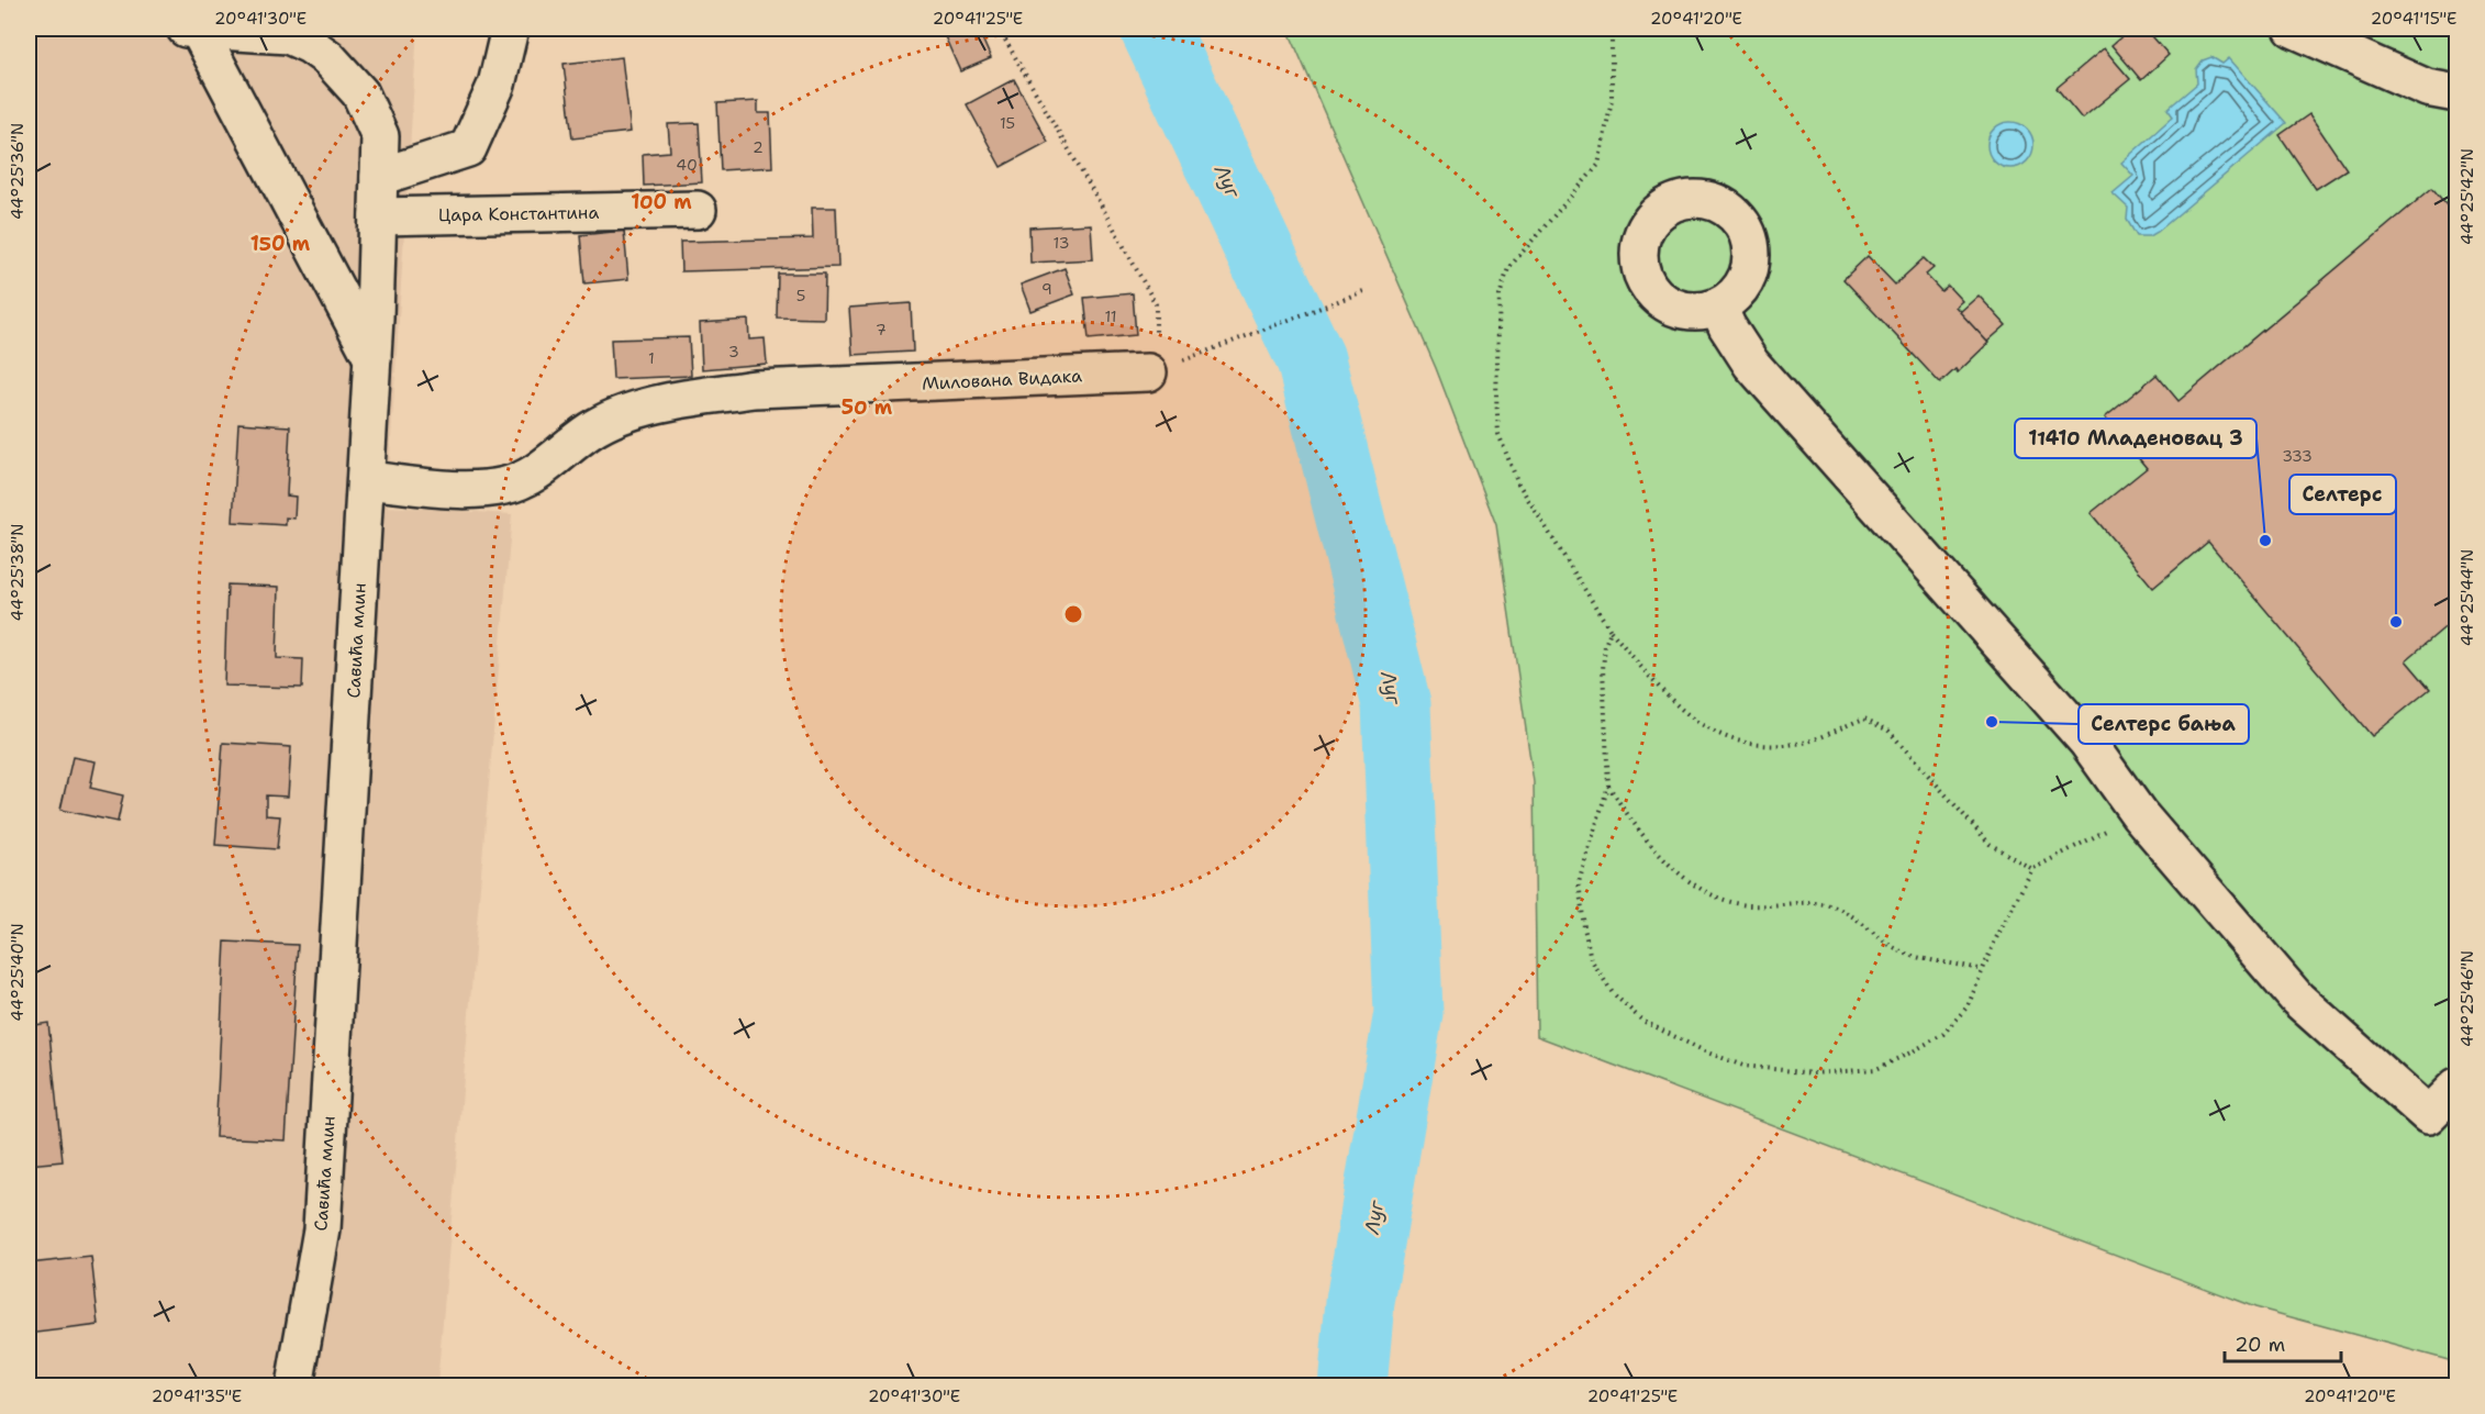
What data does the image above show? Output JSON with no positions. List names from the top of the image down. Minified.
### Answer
{"streets":{"street":["Цара Константина","Милована Видака","Савића млин"]},"crossings":[["Цара Константина","Савића млин"],["Милована Видака","Савића млин"]],"water":["Луг"],"places":["11410 Младеновац 3","Селтерс","Селтерс бања"],"house_numbers":["15","2","40","13","9","5","11","7","3","1","333"],"scale_bar":"20 m","coordinates":["20°41'30\"E","20°41'25\"E","20°41'20\"E","20°41'15\"E","44°25'36\"N","44°25'42\"N","44°25'38\"N","44°25'44\"N","44°25'40\"N","44°25'46\"N","20°41'35\"E"],"rings":["100 m","150 m","50 m"]}
